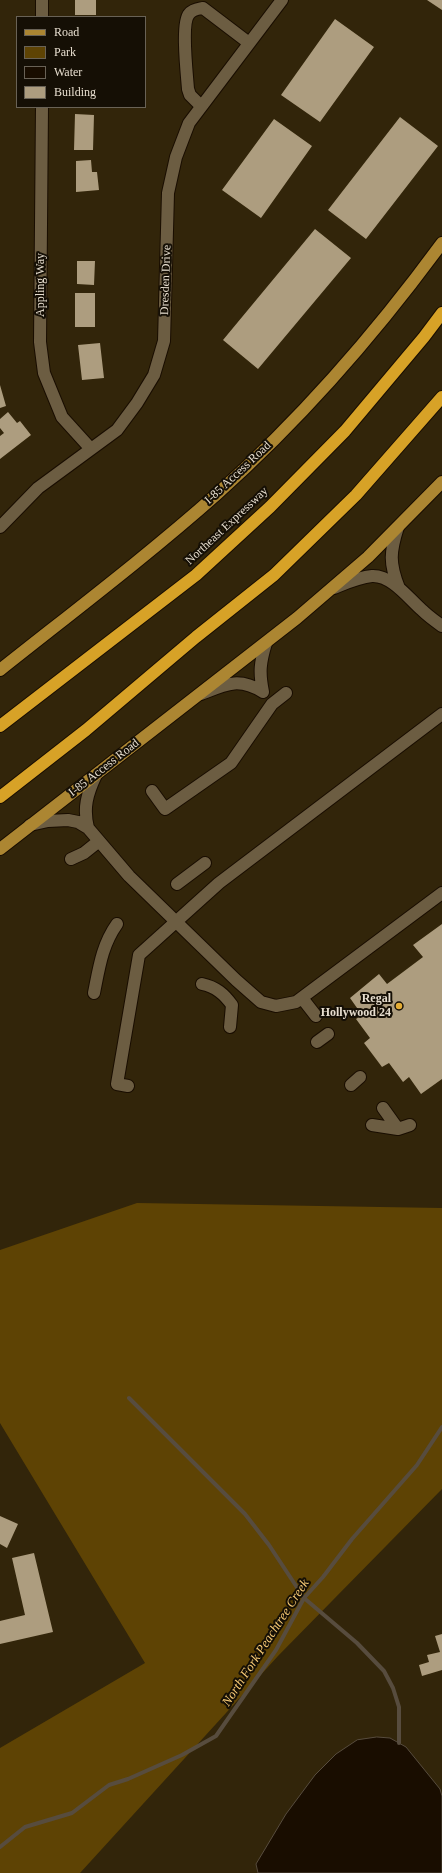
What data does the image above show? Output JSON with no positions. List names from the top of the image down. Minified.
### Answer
{"streets":{"highway":["Northeast Expressway"],"main road":["I-85 Access Road"],"street":["Dresden Drive","Appling Way"]},"crossings":[["Dresden Drive","Appling Way"]],"water":["North Fork Peachtree Creek"],"places":["Regal Hollywood 24"],"legend":["Road","Park","Water","Building"]}
